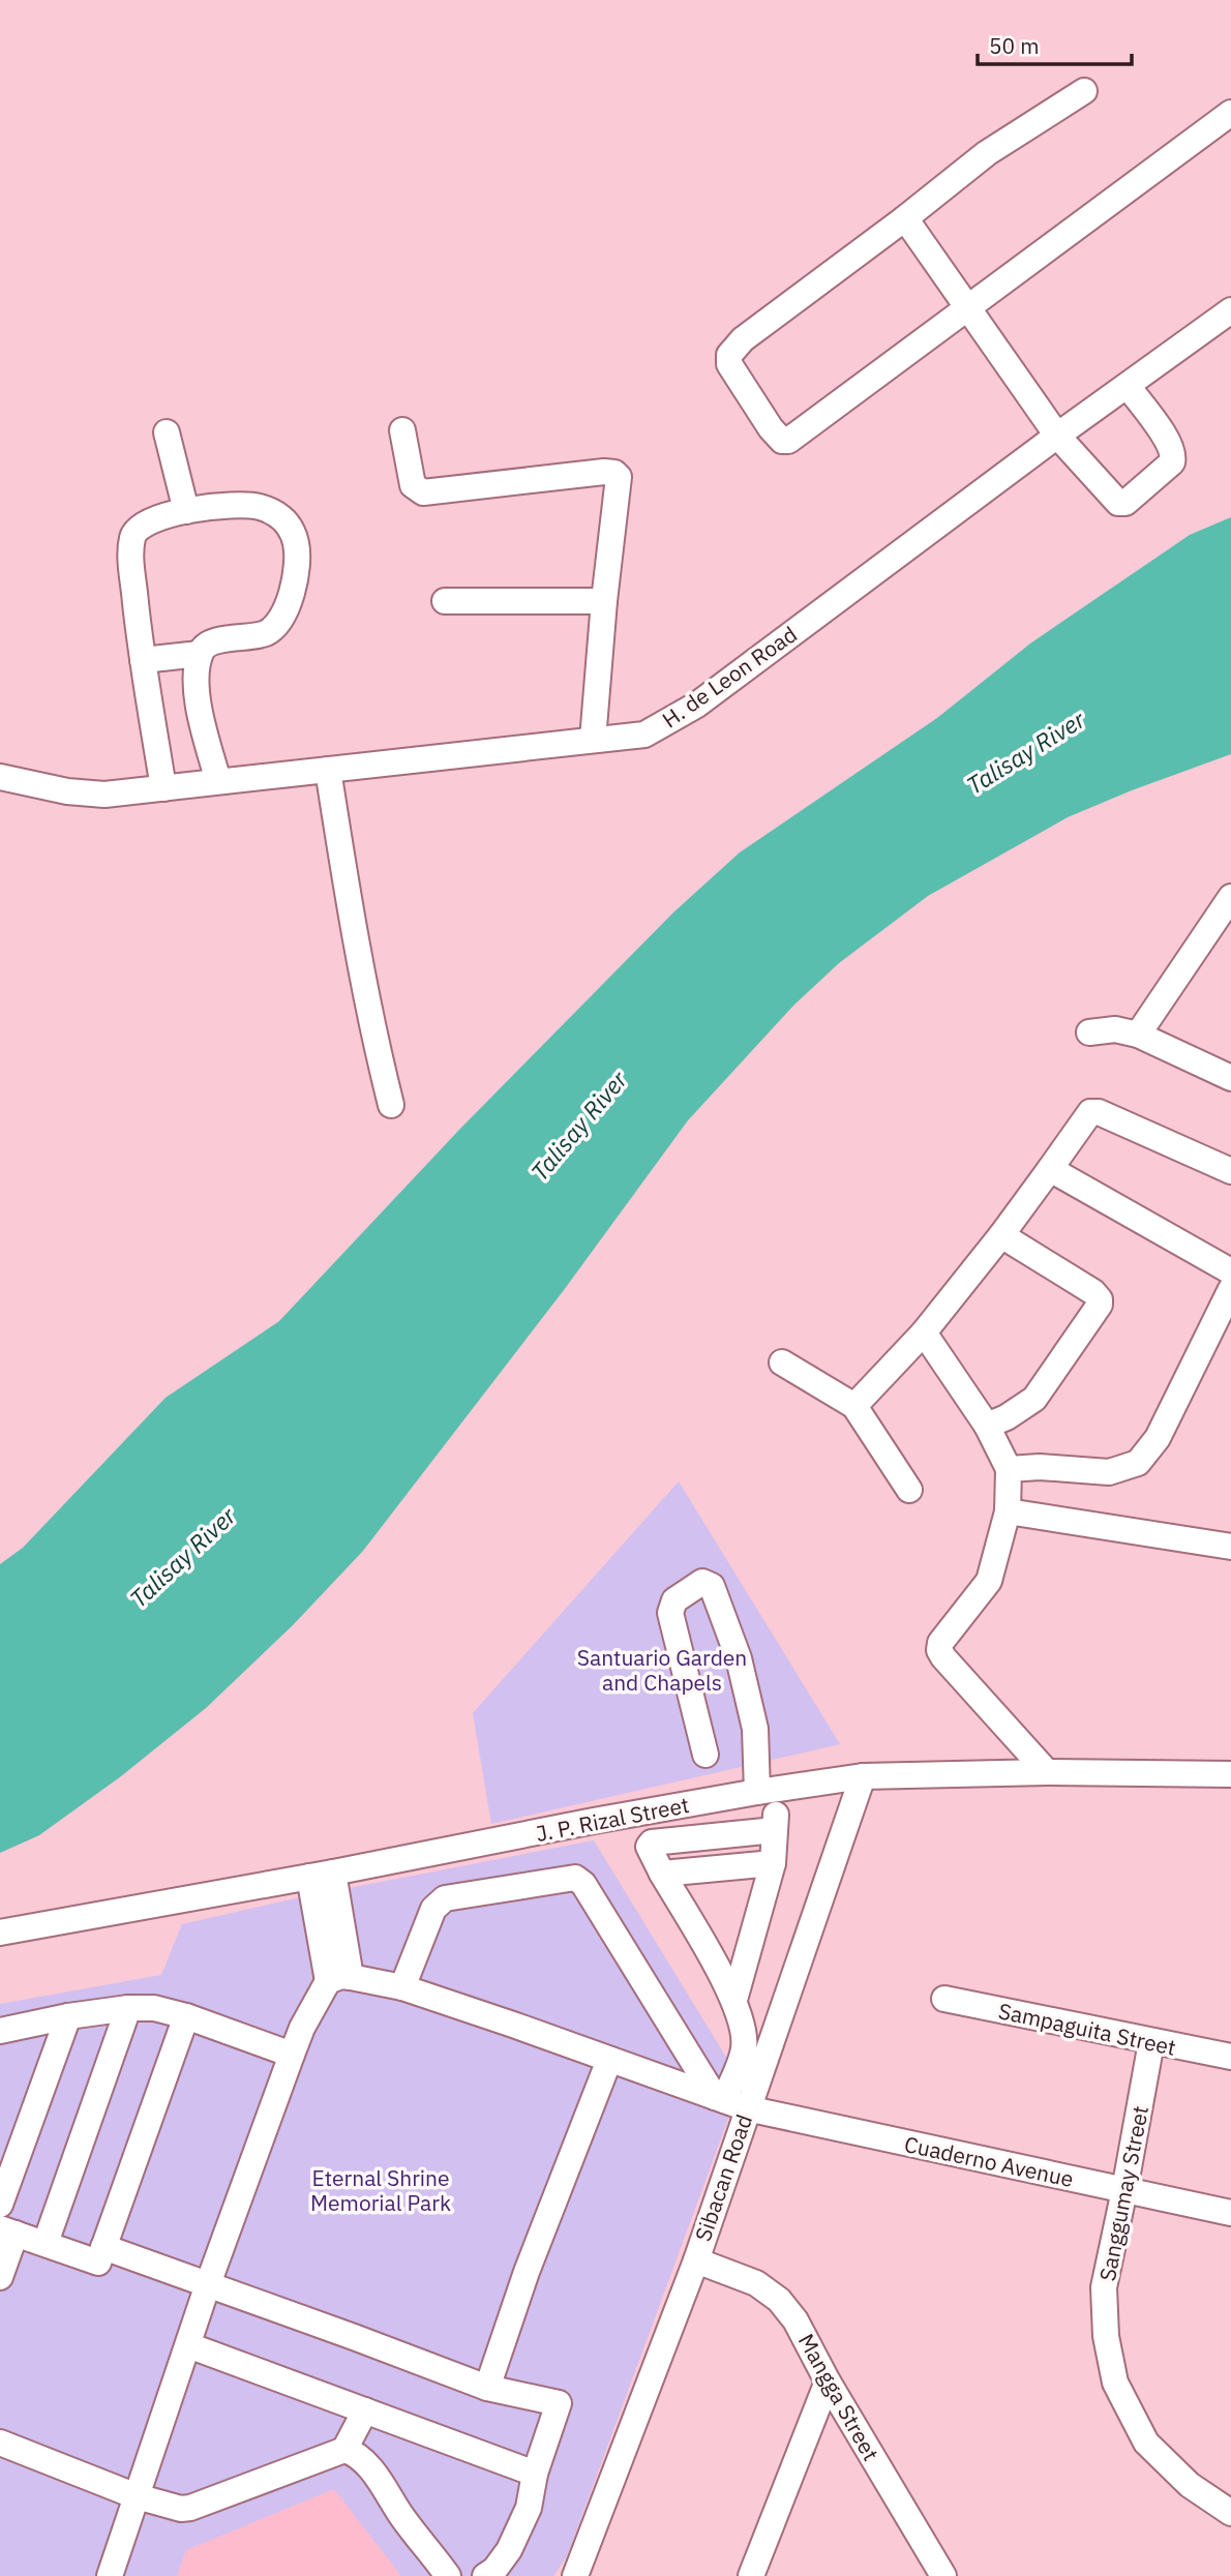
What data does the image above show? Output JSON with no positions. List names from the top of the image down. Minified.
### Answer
{"streets":{"street":["H. de Leon Road","J. P. Rizal Street","Sampaguita Street","Cuaderno Avenue","Sibacan Road","Sanggumay Street","Mangga Street"]},"crossings":[["J. P. Rizal Street","Sibacan Road"],["Sampaguita Street","Sanggumay Street"],["Cuaderno Avenue","Sibacan Road"],["Cuaderno Avenue","Sanggumay Street"],["Sibacan Road","Mangga Street"]],"water":["Talisay River"],"parks":["Santuario Garden and Chapels","Eternal Shrine Memorial Park"],"scale_bar":"50 m"}
